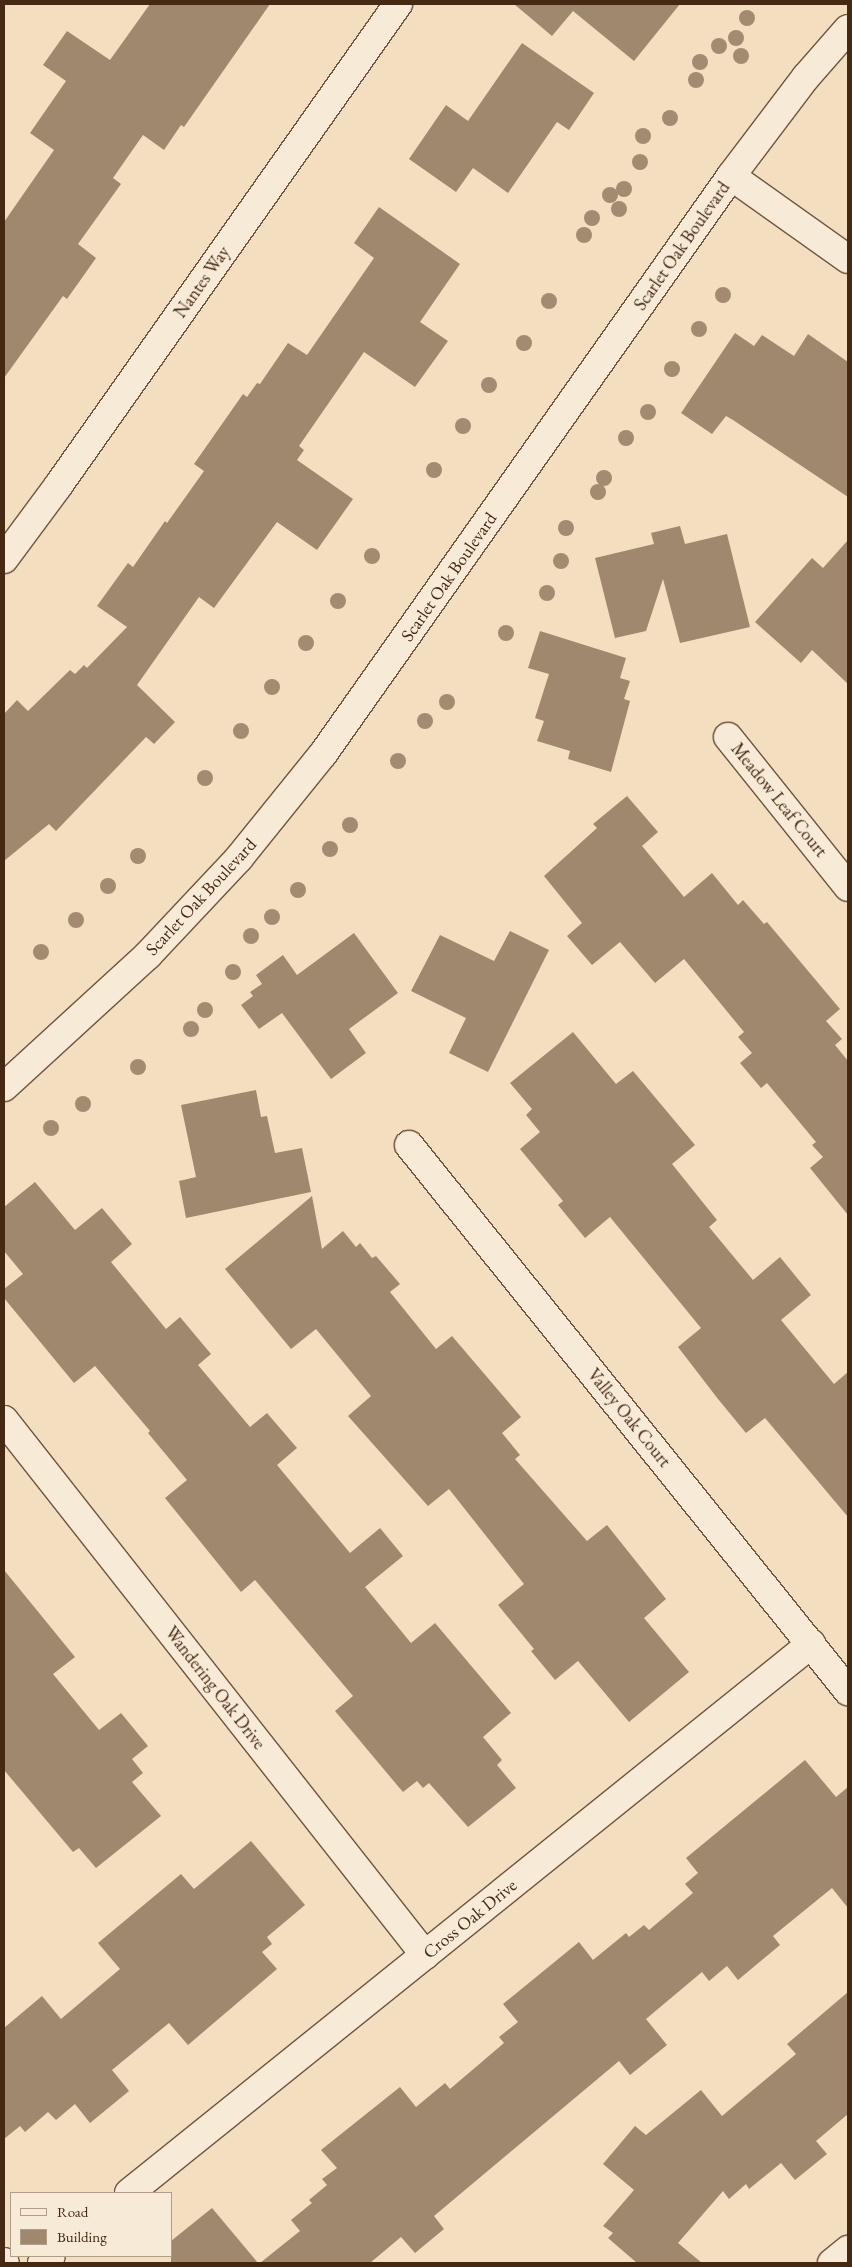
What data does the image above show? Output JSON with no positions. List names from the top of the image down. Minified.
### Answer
{"streets":{"street":["Scarlet Oak Boulevard","Nantes Way","Meadow Leaf Court","Valley Oak Court","Wandering Oak Drive","Cross Oak Drive"]},"crossings":[["Valley Oak Court","Cross Oak Drive"],["Wandering Oak Drive","Cross Oak Drive"]],"legend":["Road","Building"]}
